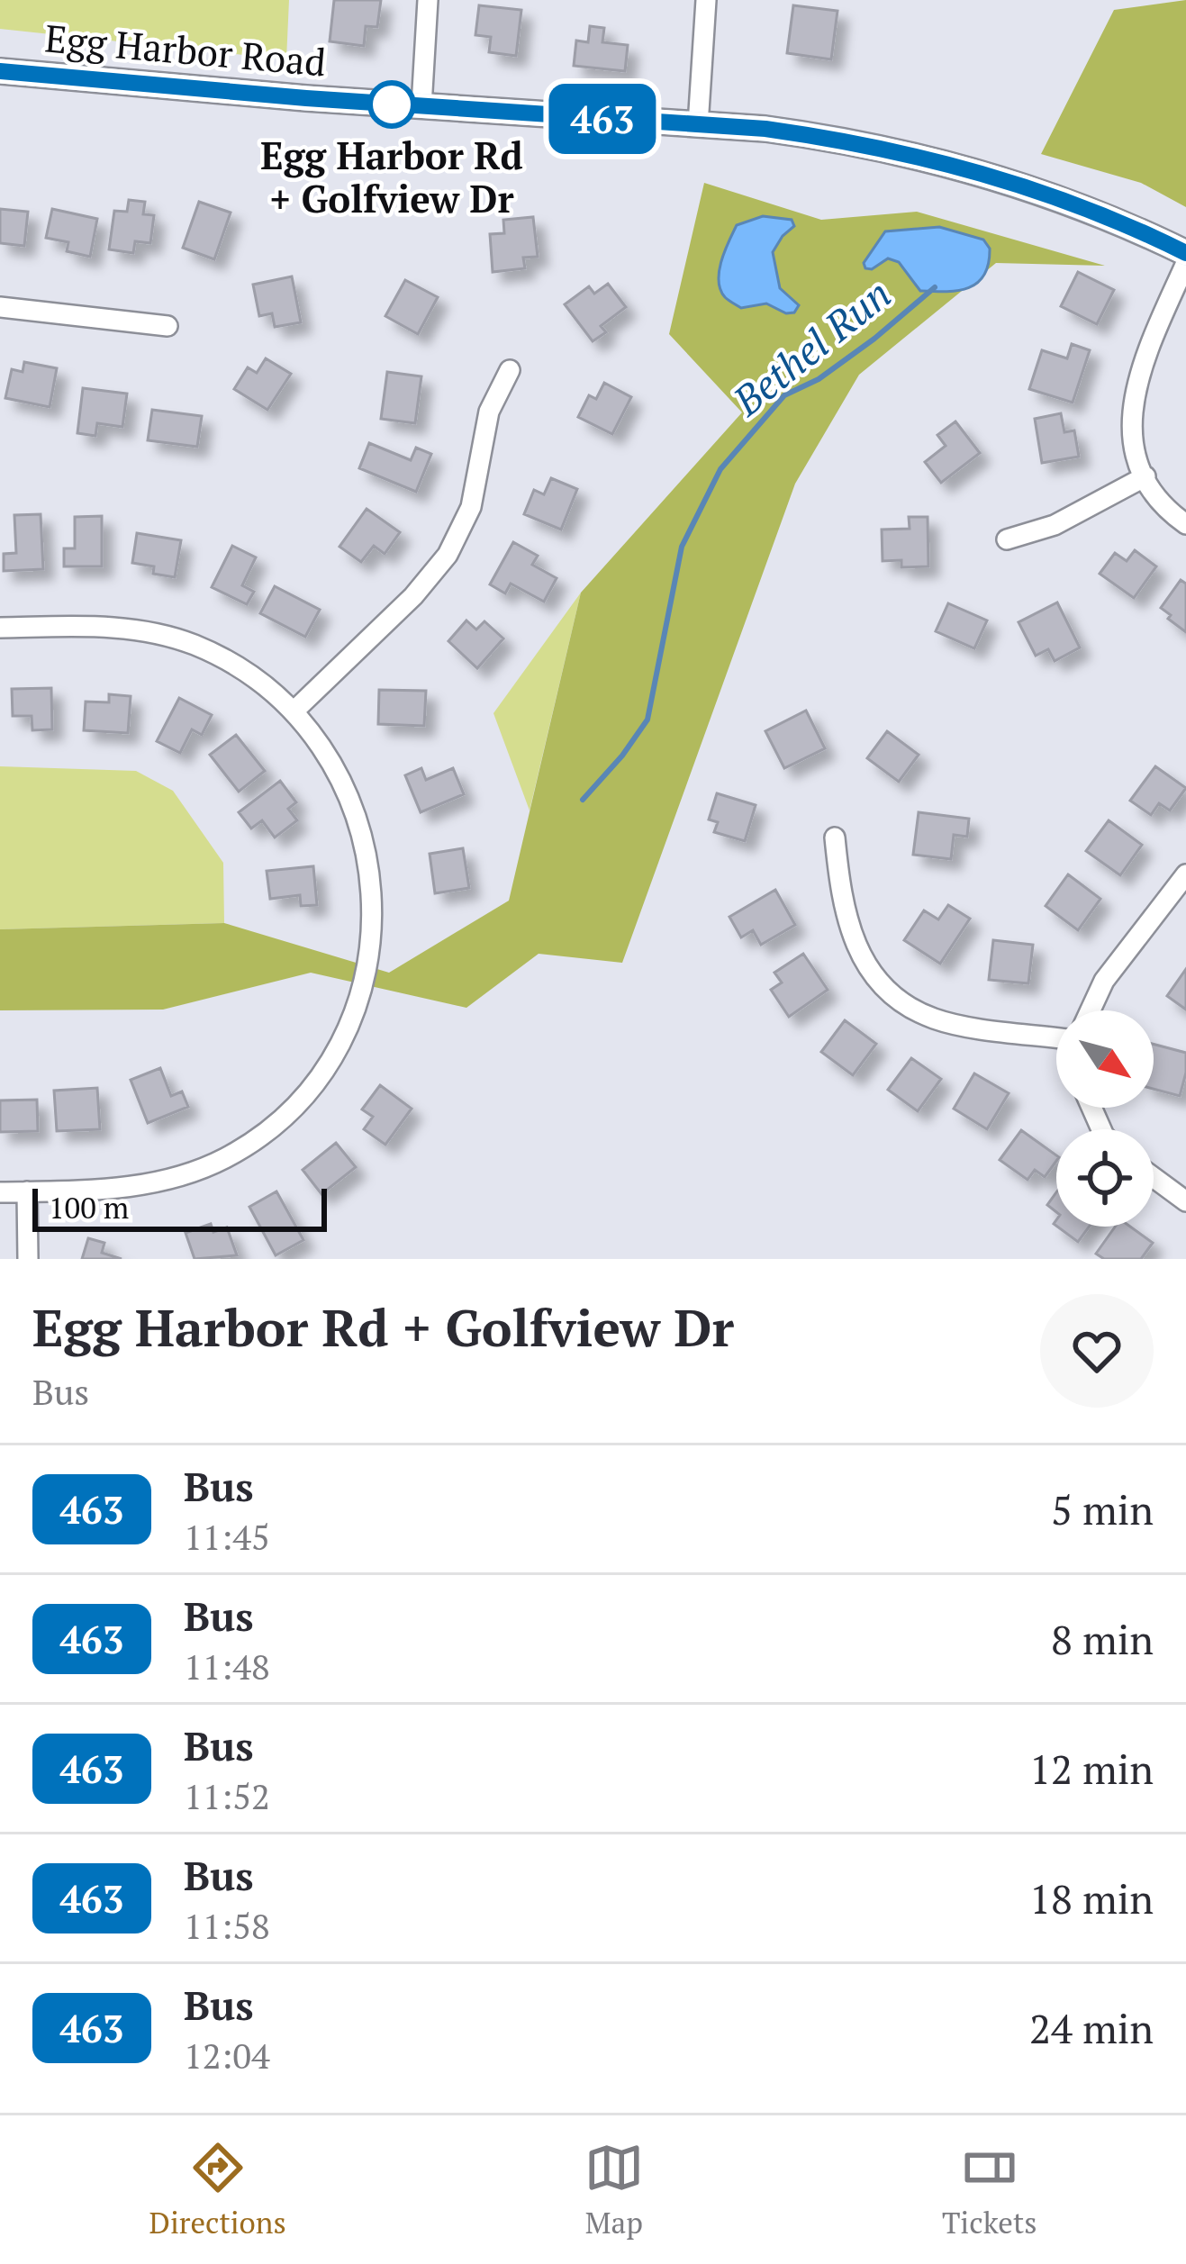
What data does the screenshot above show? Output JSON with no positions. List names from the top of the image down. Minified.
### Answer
{"streets":{"main road":["Egg Harbor Road"]},"water":["Bethel Run"],"places":["Egg Harbor Rd + Golfview Dr"],"lines":["bus line 463"],"scale_bar":"100 m","north":"bottom right","page":{"on_map":"463","scale":"100 m","heading":["Egg Harbor Rd + Golfview Dr","Bus"],"list":[{"mark":"463","name":"Bus","note":"11:45","value":"5 min"},{"mark":"463","name":"Bus","note":"11:48","value":"8 min"},{"mark":"463","name":"Bus","note":"11:52","value":"12 min"},{"mark":"463","name":"Bus","note":"11:58","value":"18 min"},{"mark":"463","name":"Bus","note":"12:04","value":"24 min"}],"tabs":["Directions","Map","Tickets"]}}
